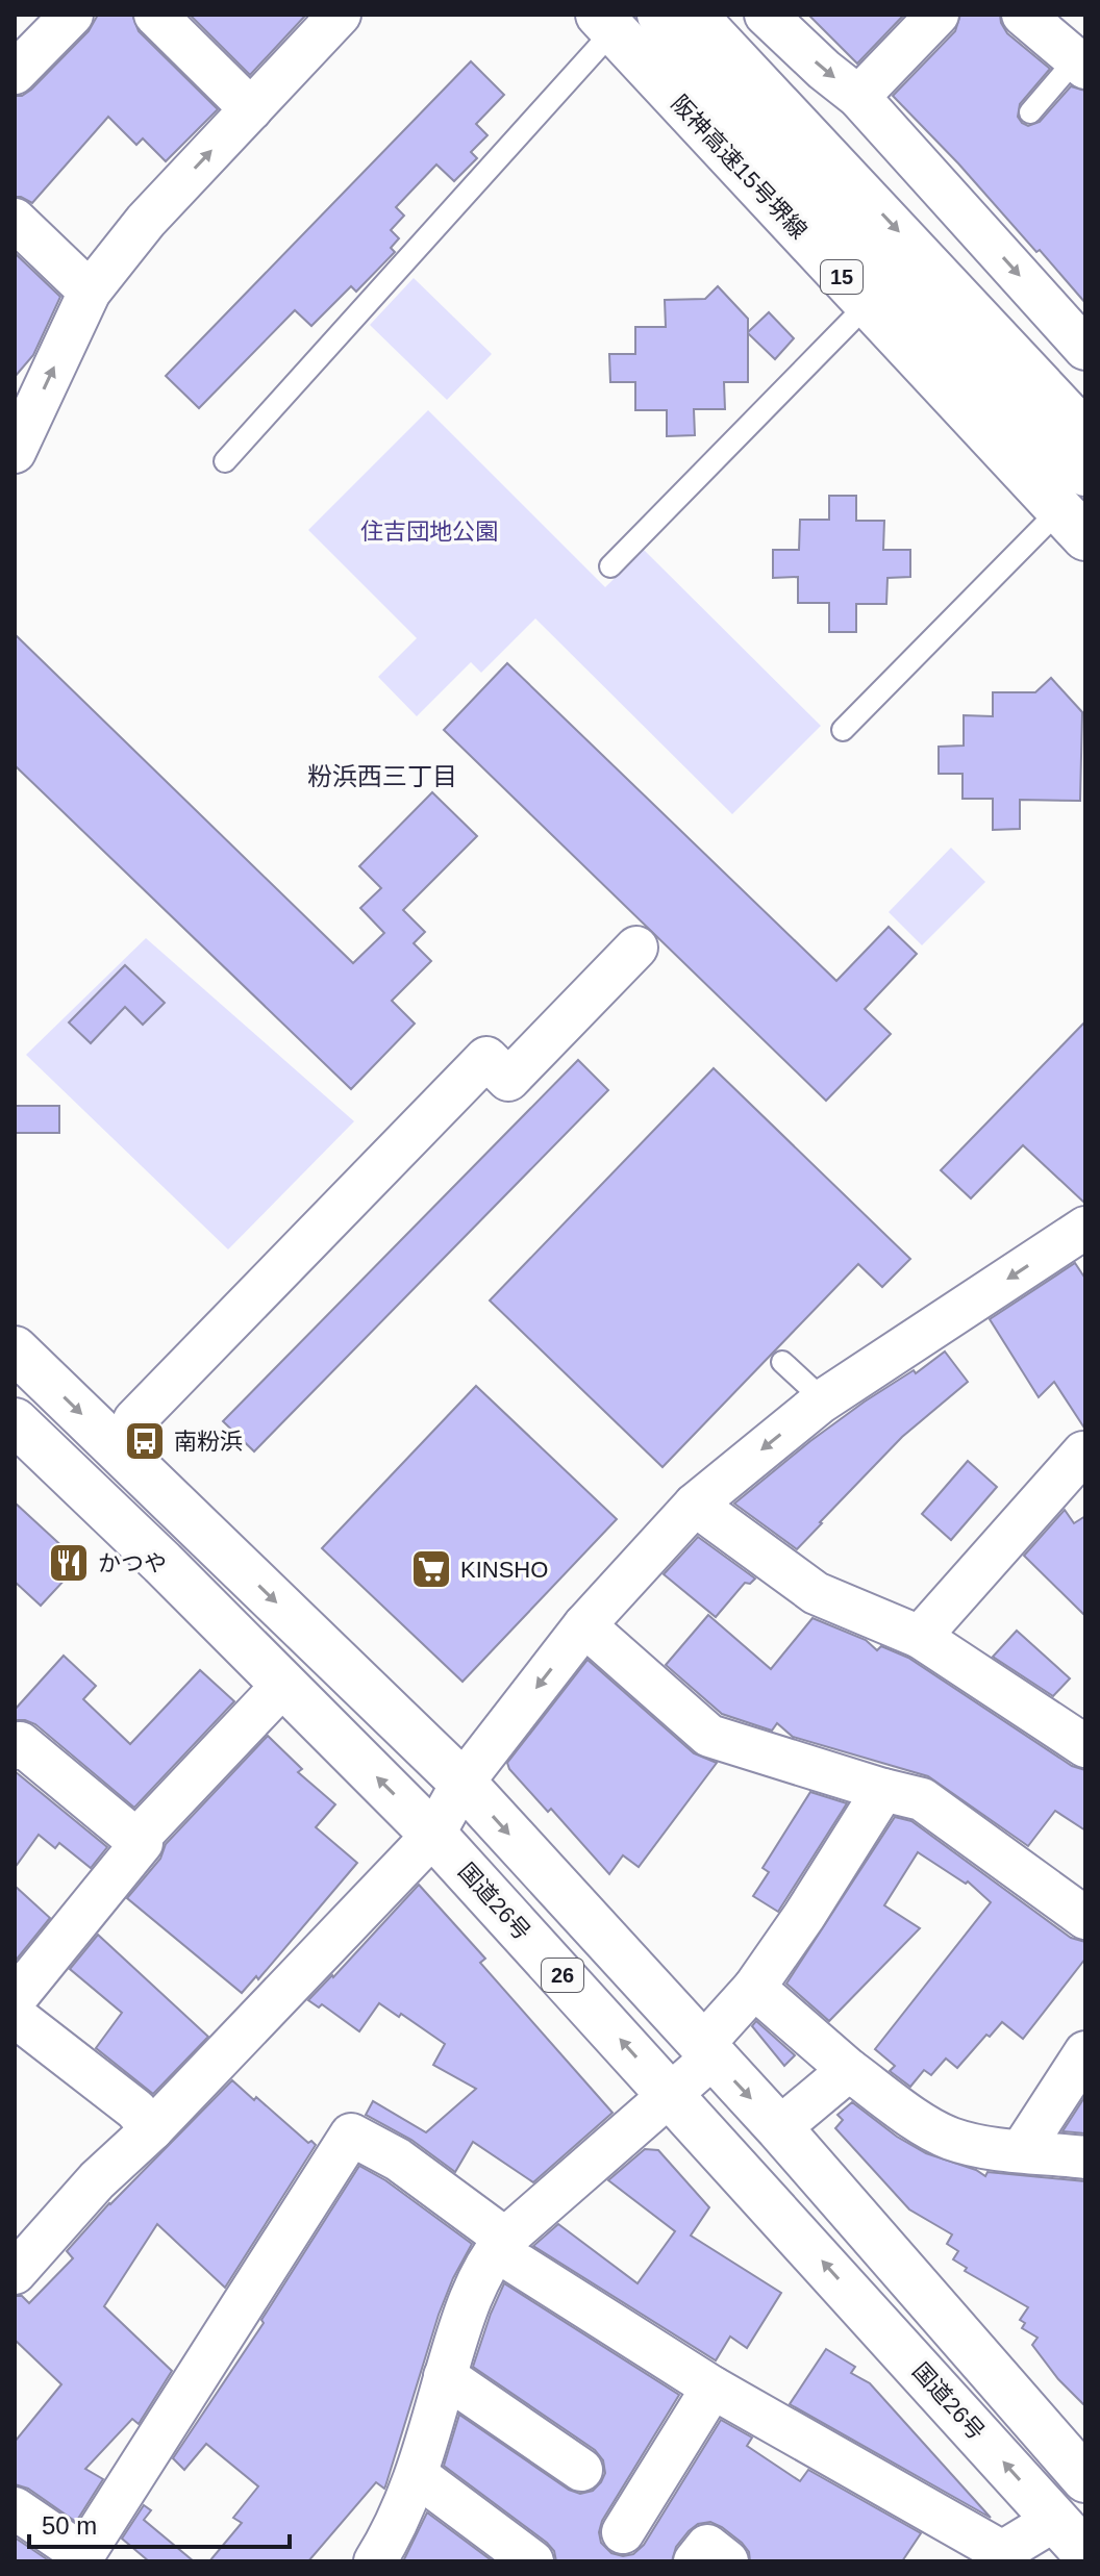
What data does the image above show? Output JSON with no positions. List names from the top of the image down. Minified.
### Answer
{"streets":{"highway":["阪神高速15号堺線","15","国道26号","26"]},"districts":["粉浜西三丁目"],"parks":["住吉団地公園"],"places":{"bus stop":["南粉浜"],"restaurant":["かつや"],"supermarket":["KINSHO"]},"scale_bar":"50 m"}
